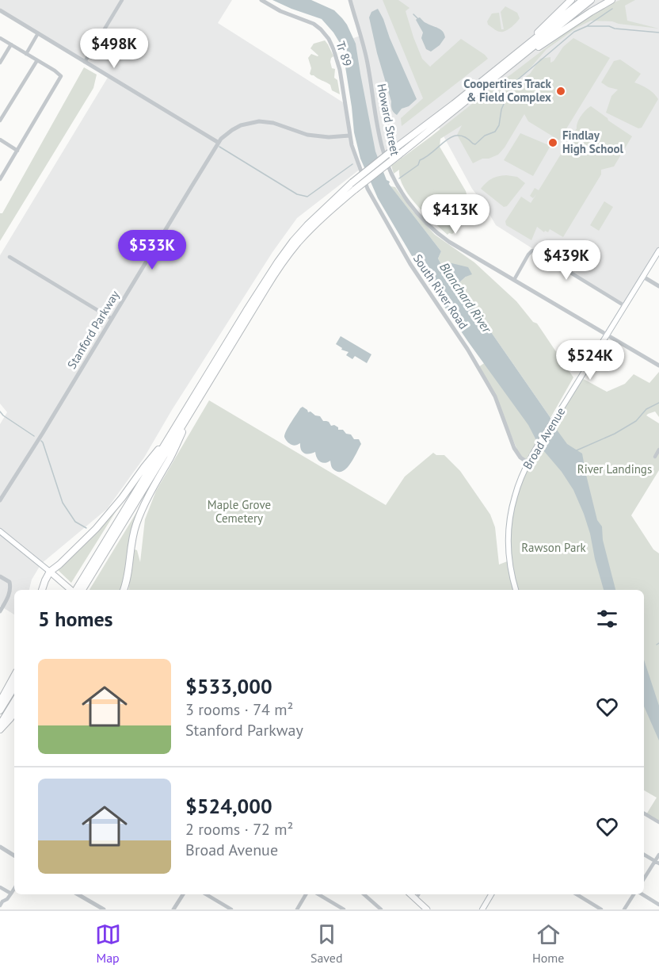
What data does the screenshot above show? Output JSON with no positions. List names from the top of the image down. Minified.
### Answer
{"streets":{"main road":["Broad Avenue"],"street":["Tr 89","Howard Street","South River Road","Stanford Parkway"]},"crossings":[["Tr 89","South River Road"],["Howard Street","Broad Avenue"],["South River Road","Stanford Parkway"],["South River Road","Broad Avenue"]],"water":["Blanchard River"],"parks":["River Landings","Maple Grove Cemetery","Rawson Park"],"places":["Coopertires Track & Field Complex","Findlay High School"],"page":{"price":["$498K","$413K","$533K","$439K","$524K"],"heading":"5 homes","list":[{"name":"$533,000","note":"3 rooms · 74 m² · Stanford Parkway"},{"name":"$524,000","note":"2 rooms · 72 m² · Broad Avenue"}],"tabs":["Map","Saved","Home"]}}
